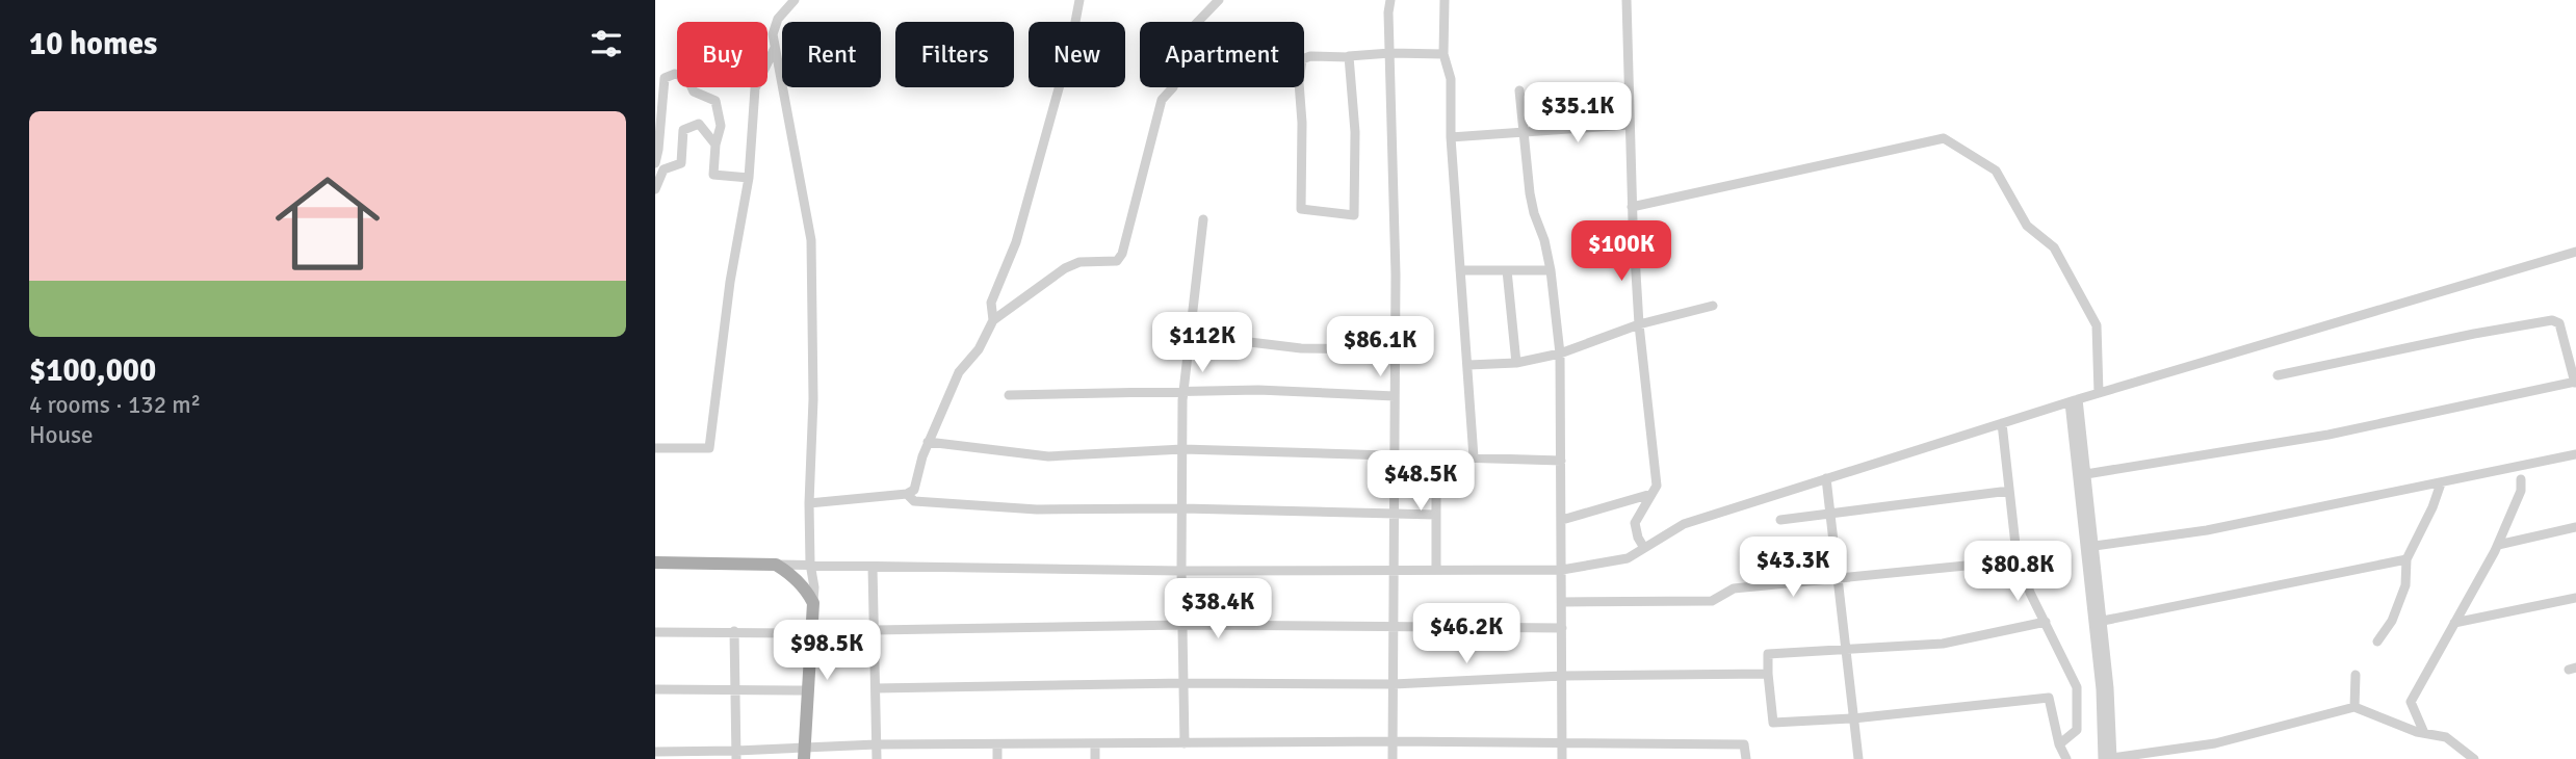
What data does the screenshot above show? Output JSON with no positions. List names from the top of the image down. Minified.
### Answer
{"page":{"heading":"10 homes","chip":["Buy","Rent","Filters","New","Apartment"],"price":["$35.1K","$100K","$112K","$86.1K","$48.5K","$43.3K","$80.8K","$38.4K","$46.2K","$98.5K"],"list":[{"name":"$100,000","note":"4 rooms · 132 m² · House"}]}}
